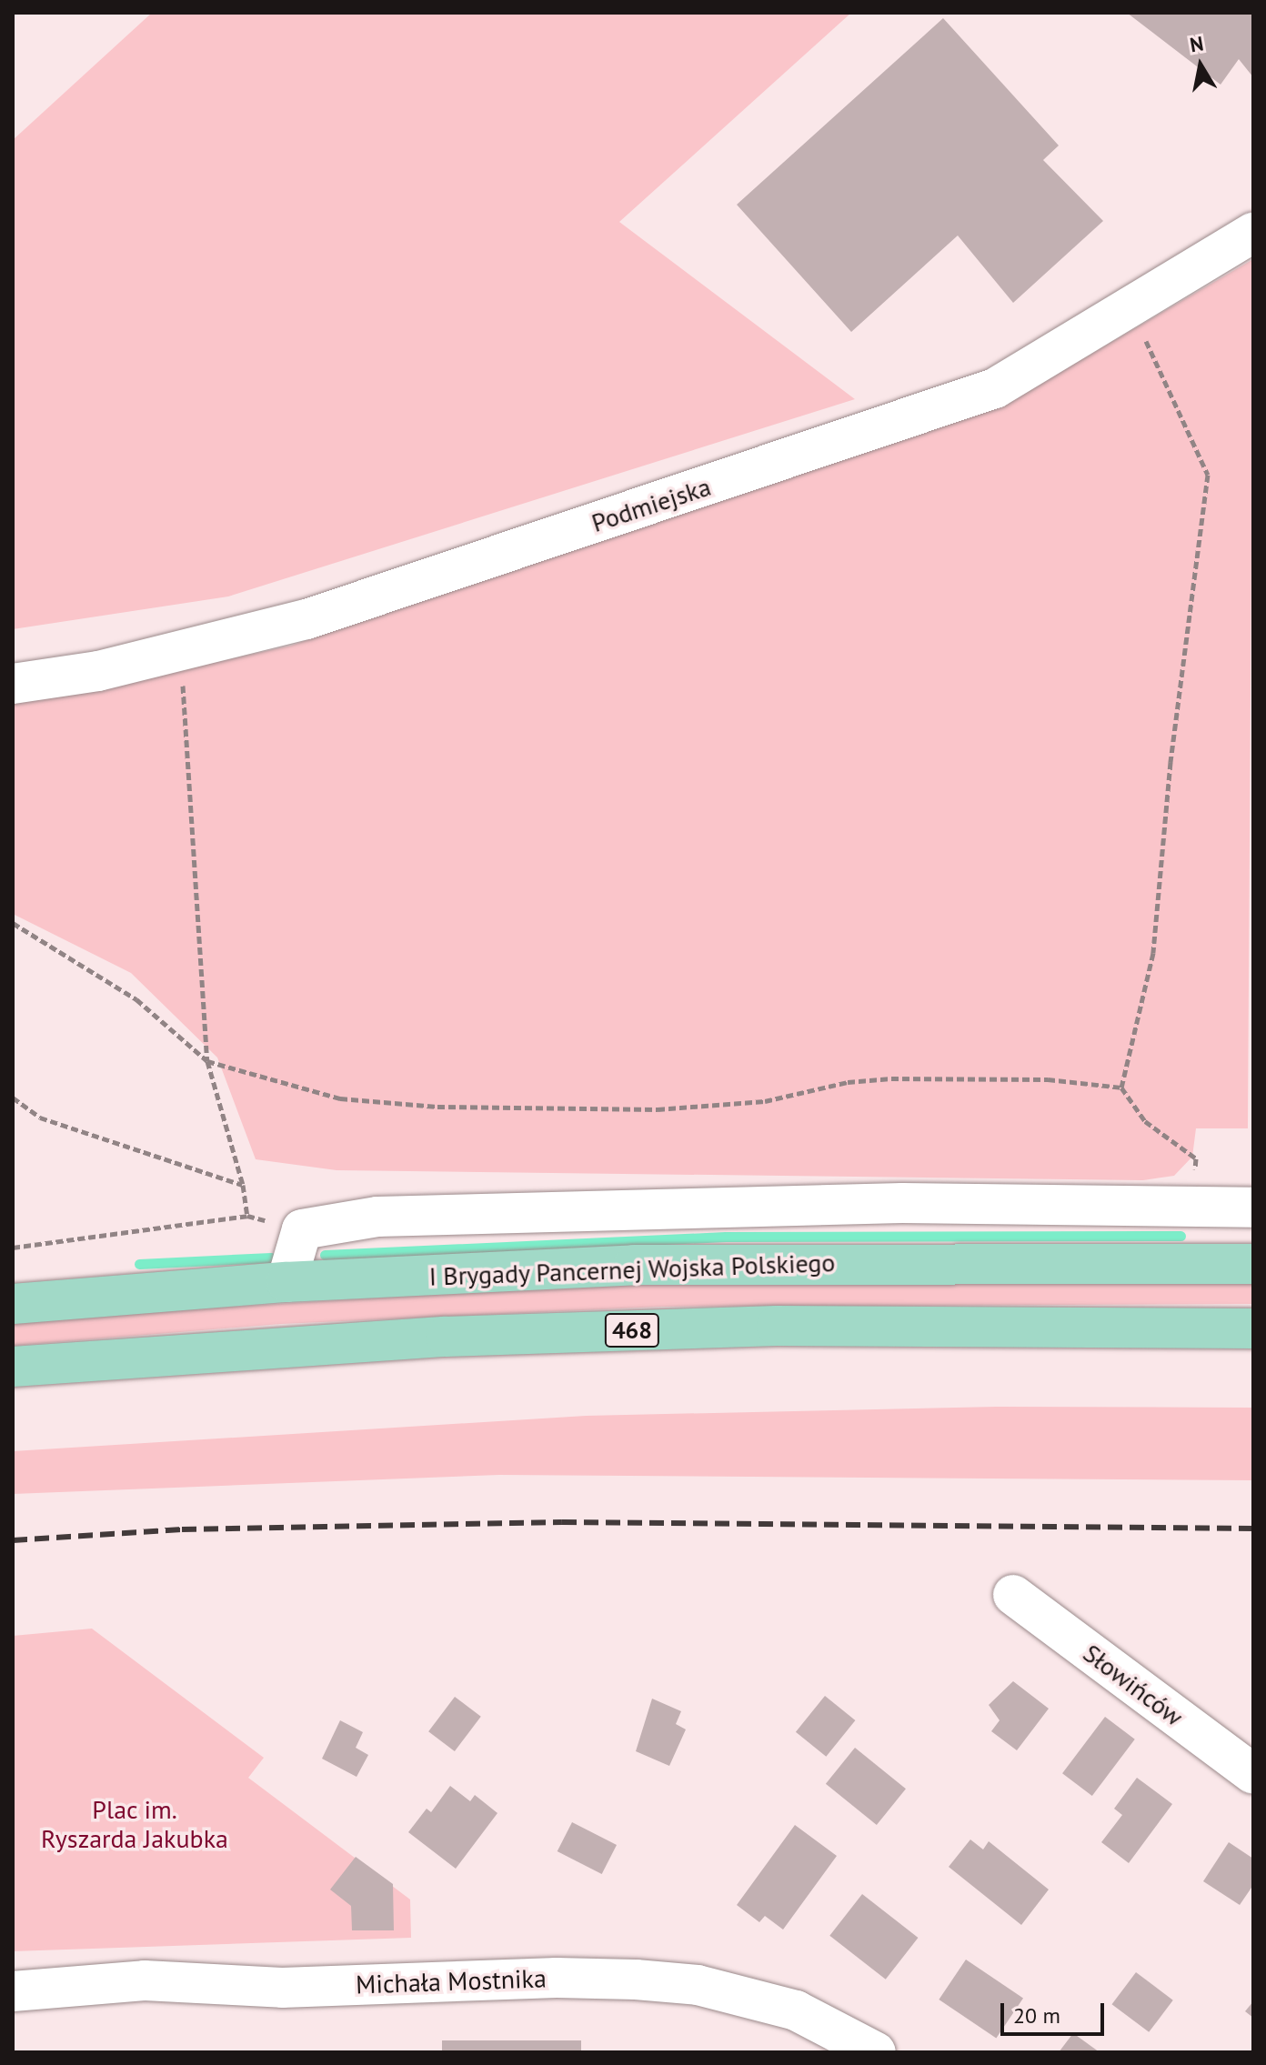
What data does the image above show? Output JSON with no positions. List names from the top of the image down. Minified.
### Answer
{"streets":{"main road":["I Brygady Pancernej Wojska Polskiego","468"],"street":["Podmiejska","Słowińców","Michała Mostnika"]},"parks":["Plac im. Ryszarda Jakubka"],"scale_bar":"20 m","north":"top"}
